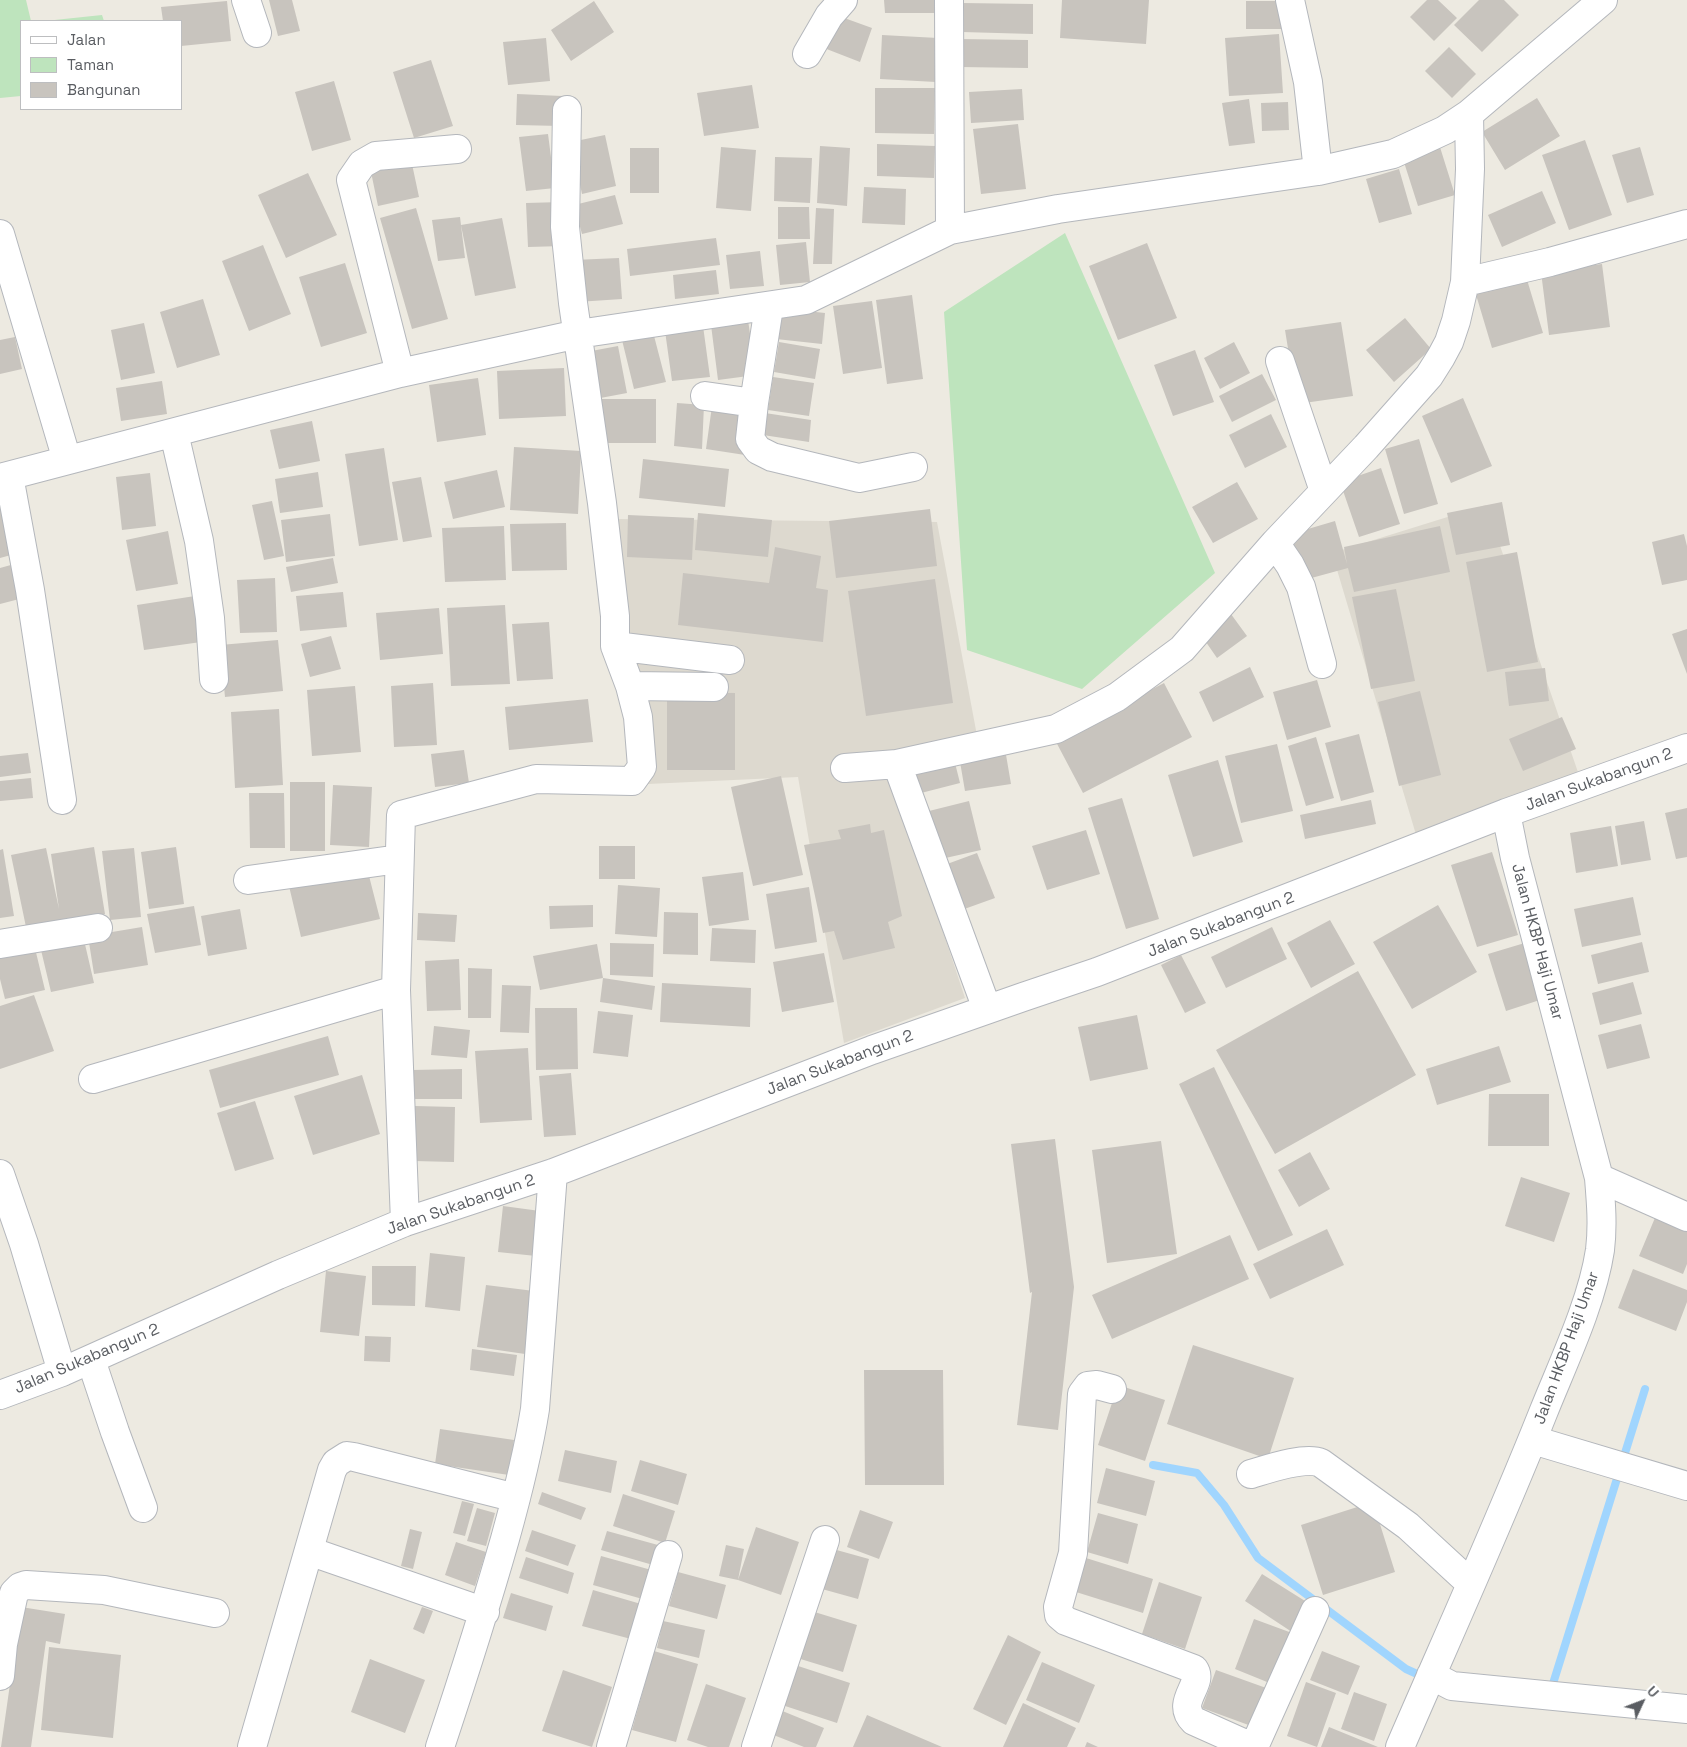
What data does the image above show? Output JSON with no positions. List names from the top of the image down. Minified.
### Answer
{"streets":{"street":["Jalan Sukabangun 2","Jalan HKBP Haji Umar"]},"crossings":[["Jalan Sukabangun 2","Jalan HKBP Haji Umar"]],"legend":["Jalan","Taman","Bangunan"],"north":"top right"}
